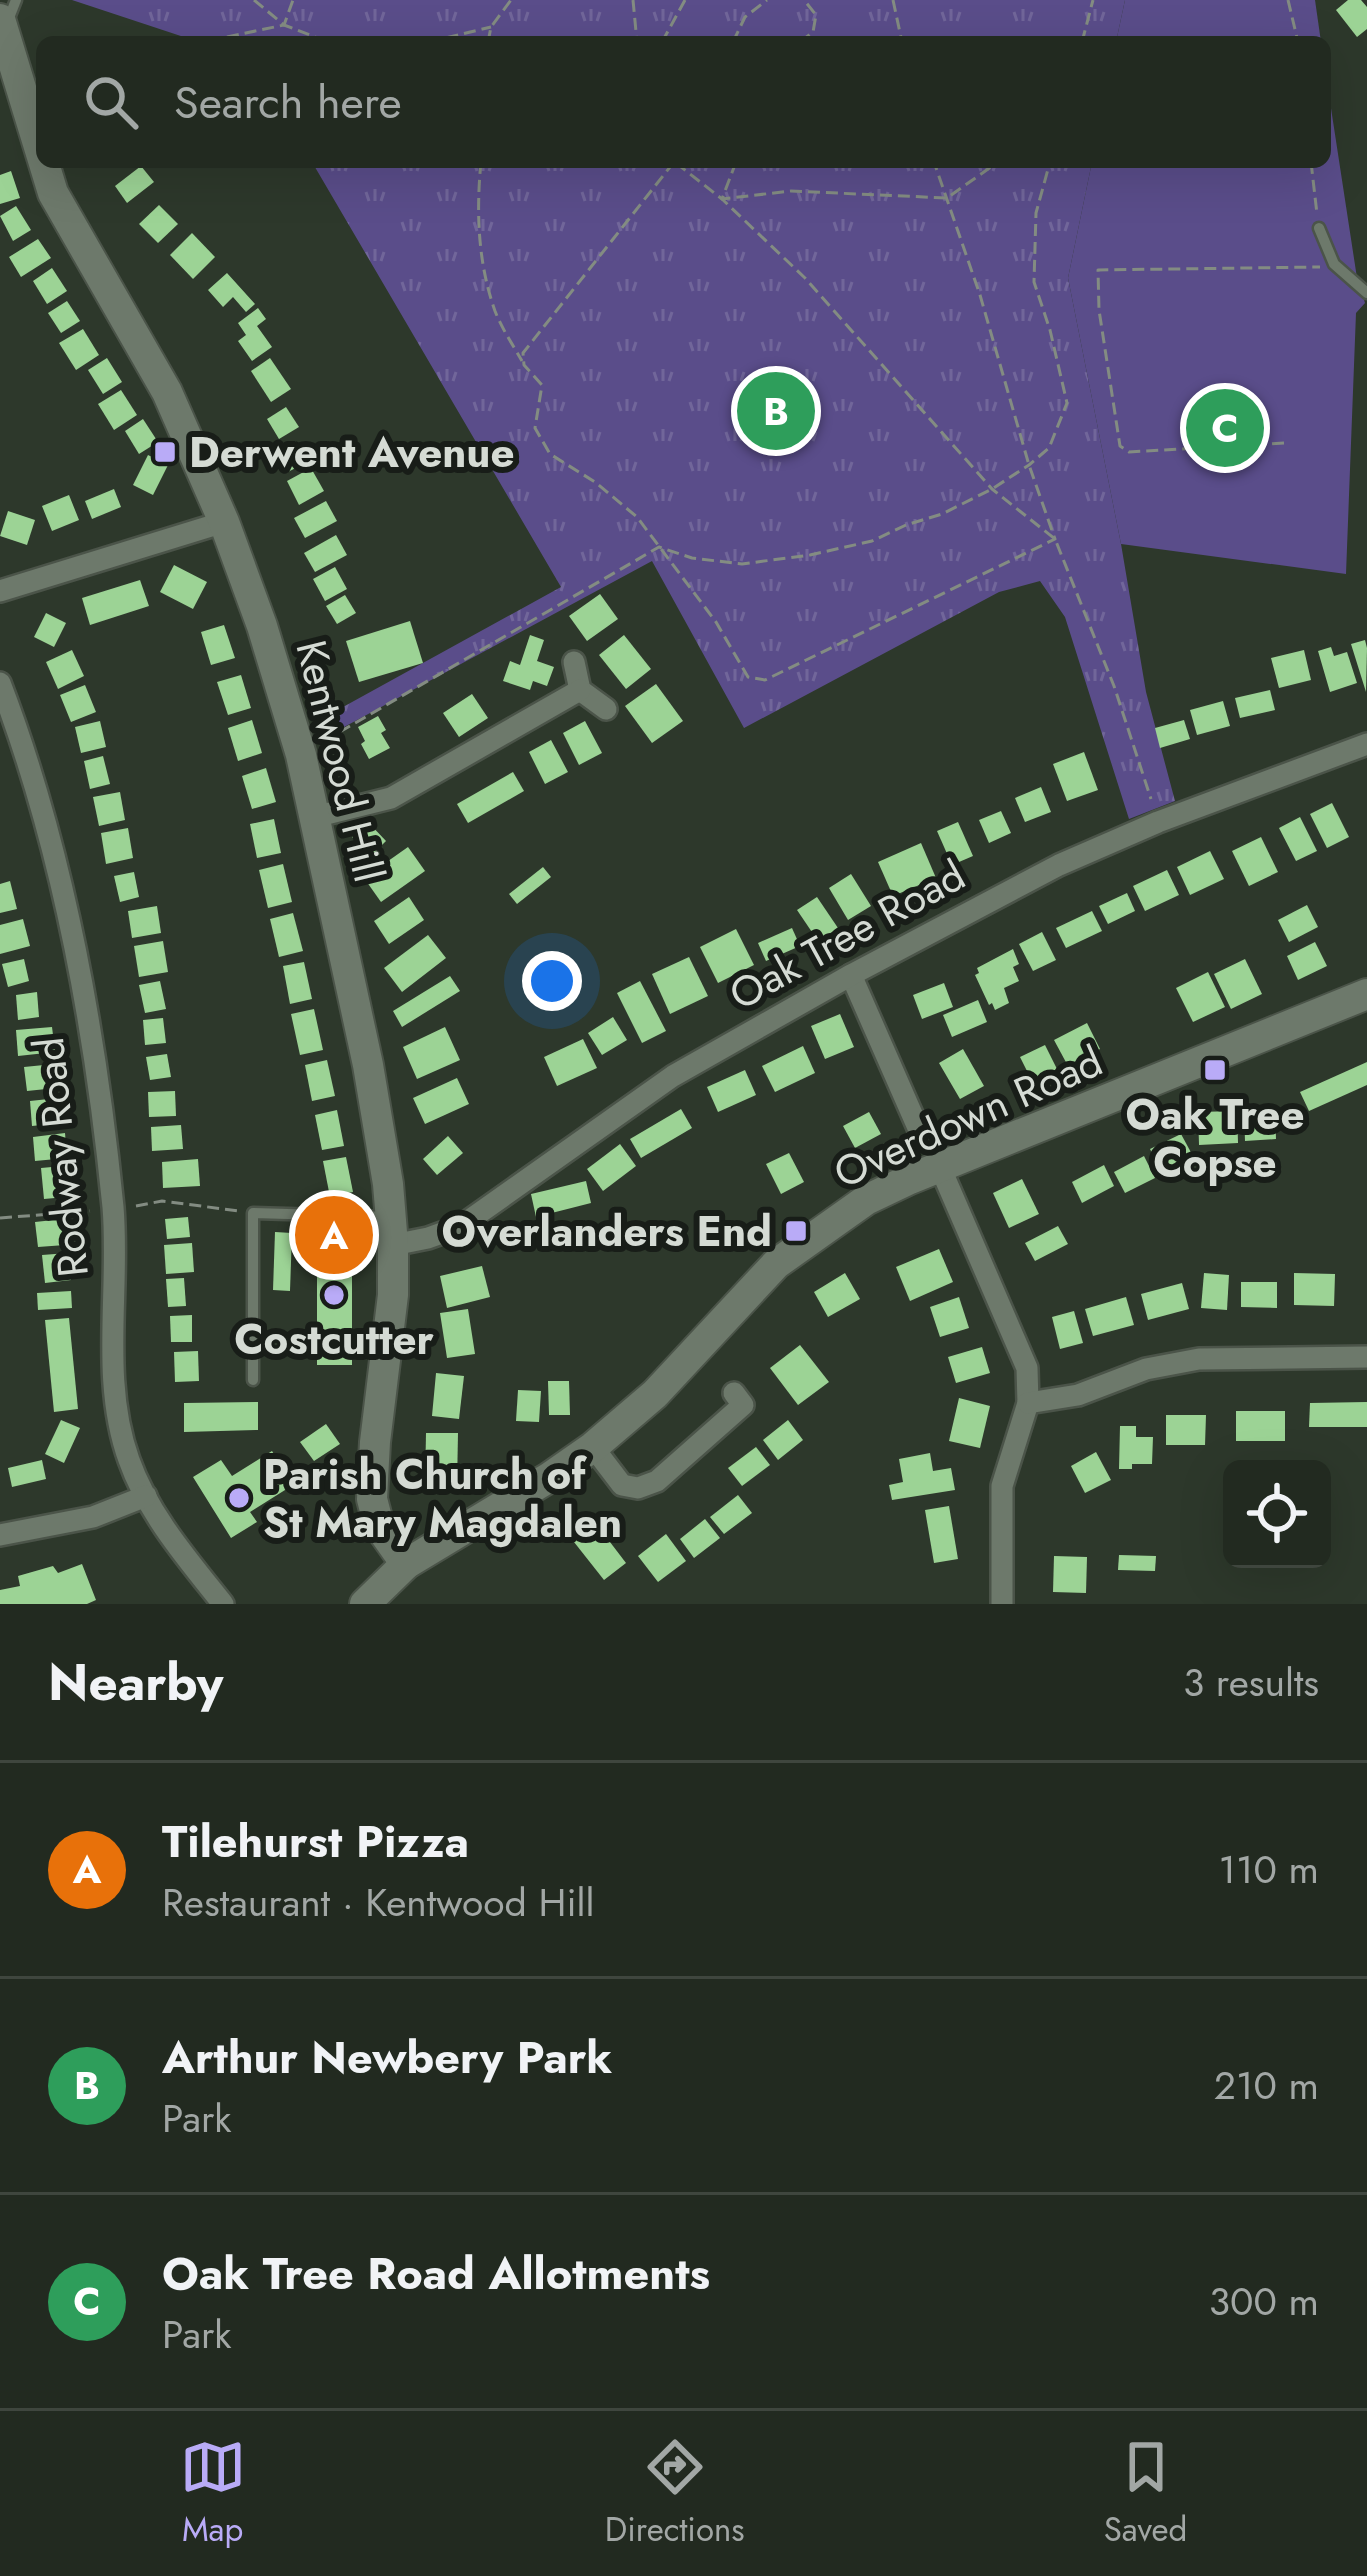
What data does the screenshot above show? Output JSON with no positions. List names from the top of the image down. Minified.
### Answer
{"streets":{"street":["Kentwood Hill","Oak Tree Road","Overdown Road","Rodway Road"]},"crossings":[["Kentwood Hill","Oak Tree Road"],["Kentwood Hill","Overdown Road"]],"places":{"transit":["Derwent Avenue","Oak Tree Copse","Overlanders End"],"other":["Costcutter","Parish Church of St Mary Magdalen"]},"page":{"search":"Search here","pins":["B","C","A"],"heading":["Nearby","3 results"],"list":[{"mark":"A","name":"Tilehurst Pizza","note":"Restaurant · Kentwood Hill","value":"110 m"},{"mark":"B","name":"Arthur Newbery Park","note":"Park","value":"210 m"},{"mark":"C","name":"Oak Tree Road Allotments","note":"Park","value":"300 m"}],"nav":["Map","Directions","Saved"]}}
